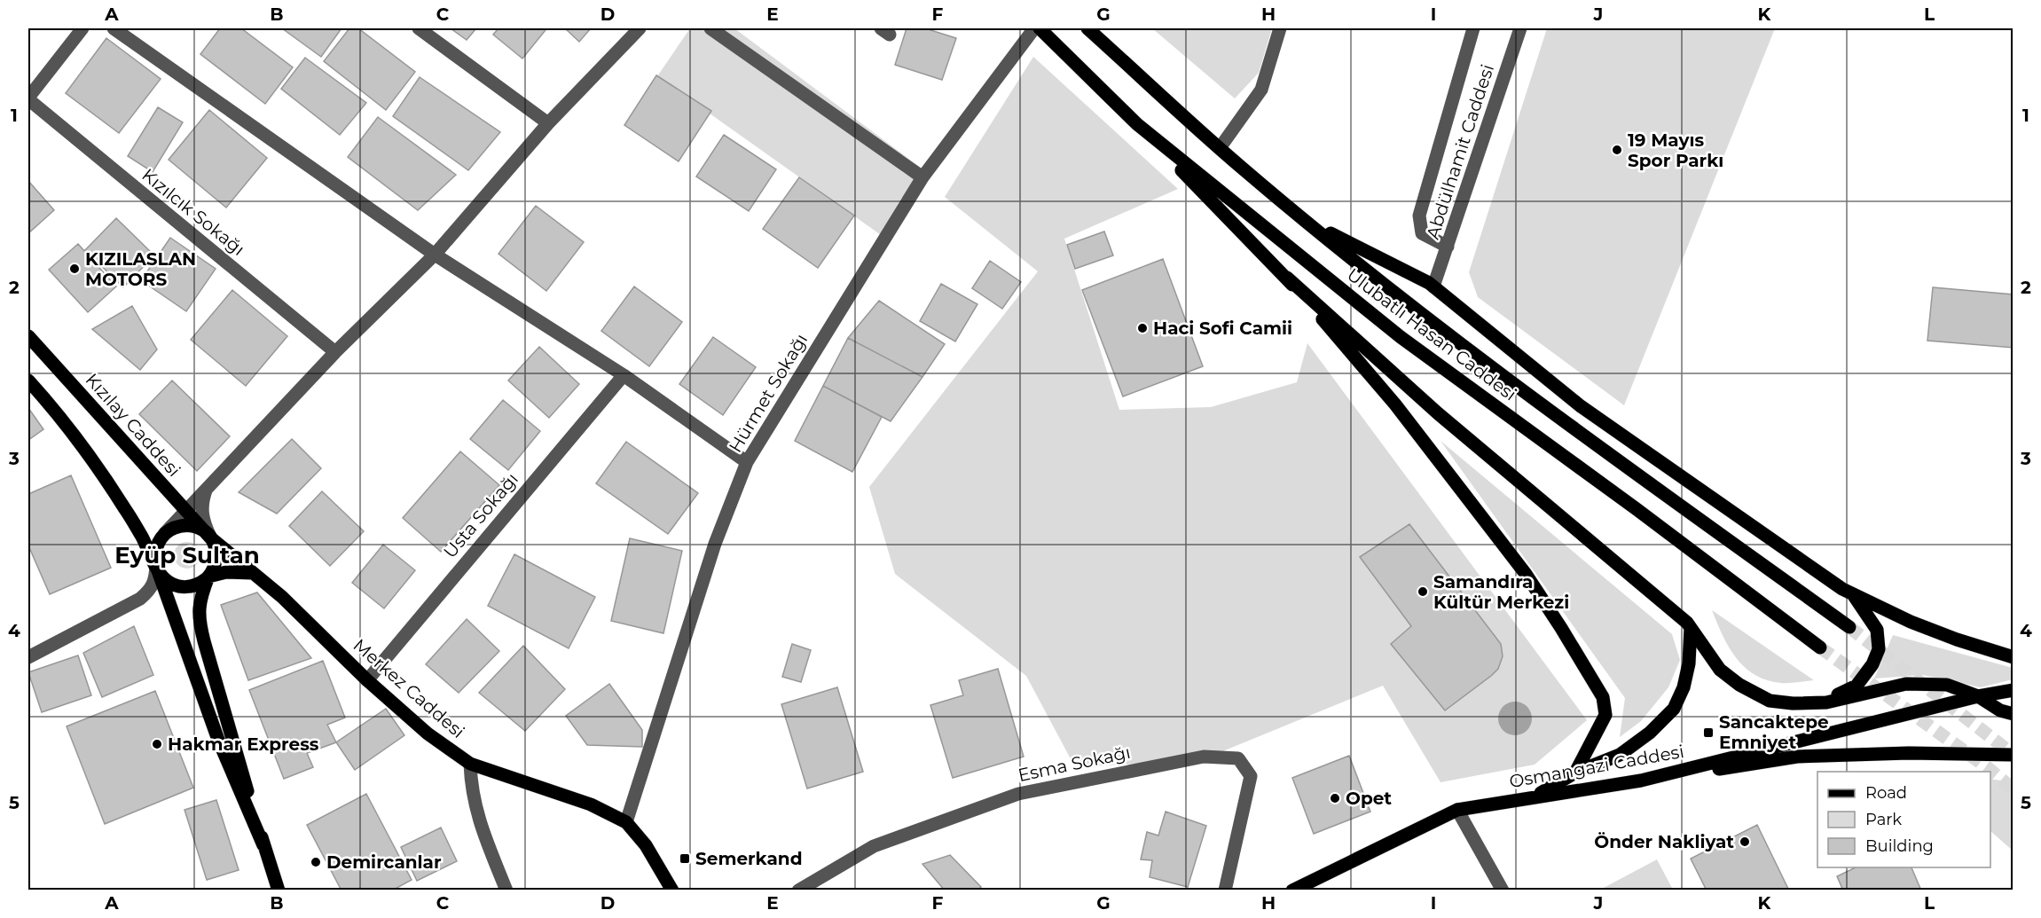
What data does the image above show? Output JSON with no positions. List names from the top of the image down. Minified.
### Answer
{"streets":{"main road":["Ulubatlı Hasan Caddesi","Kızılay Caddesi","Merkez Caddesi","Osmangazi Caddesi"],"street":["Abdülhamit Caddesi","Kızılcık Sokağı","Hürmet Sokağı","Usta Sokağı","Esma Sokağı"]},"crossings":[["Hürmet Sokağı","Merkez Caddesi"],["Kızılay Caddesi","Merkez Caddesi"],["Usta Sokağı","Merkez Caddesi"]],"districts":["Eyüp Sultan"],"places":{"other":["19 Mayıs Spor Parkı","KIZILASLAN MOTORS","Haci Sofi Camii","Samandıra Kültür Merkezi","Hakmar Express","Opet","Önder Nakliyat","Demircanlar"],"transit":["Sancaktepe Emniyet","Semerkand"]},"legend":["Road","Park","Building"],"grid":{"columns":["A","B","C","D","E","F","G","H","I","J","K","L"],"rows":["1","2","3","4","5"]}}
